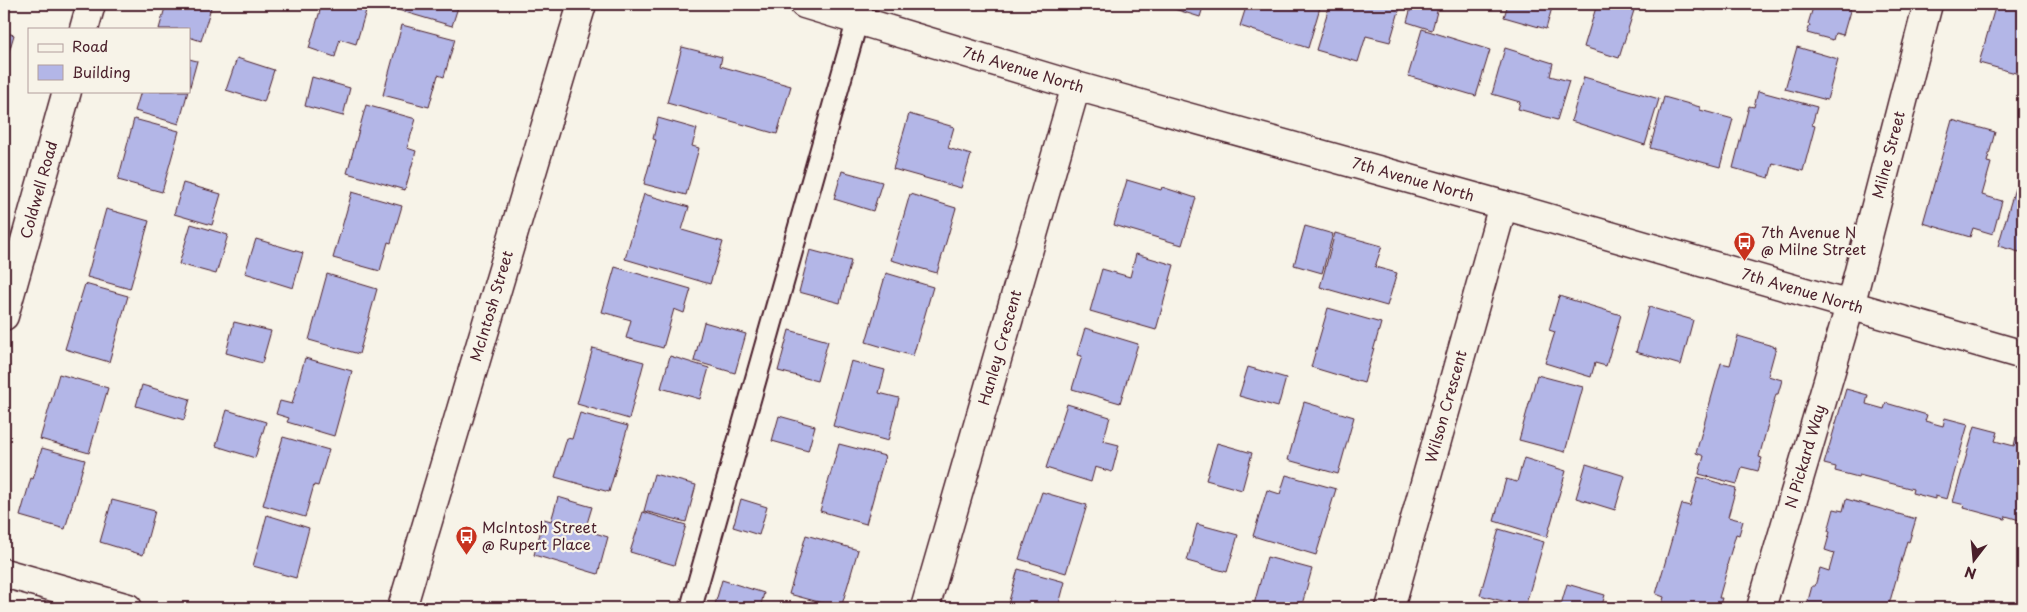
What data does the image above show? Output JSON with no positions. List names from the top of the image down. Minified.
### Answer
{"streets":{"street":["7th Avenue North","Milne Street","Coldwell Road","McIntosh Street","Hanley Crescent","Wilson Crescent","N Pickard Way"]},"crossings":[["7th Avenue North","Milne Street"],["7th Avenue North","Hanley Crescent"],["7th Avenue North","Wilson Crescent"],["7th Avenue North","N Pickard Way"],["Milne Street","N Pickard Way"]],"places":{"bus stop":["7th Avenue N @ Milne Street","McIntosh Street @ Rupert Place"]},"legend":["Road","Building"],"north":"bottom"}
